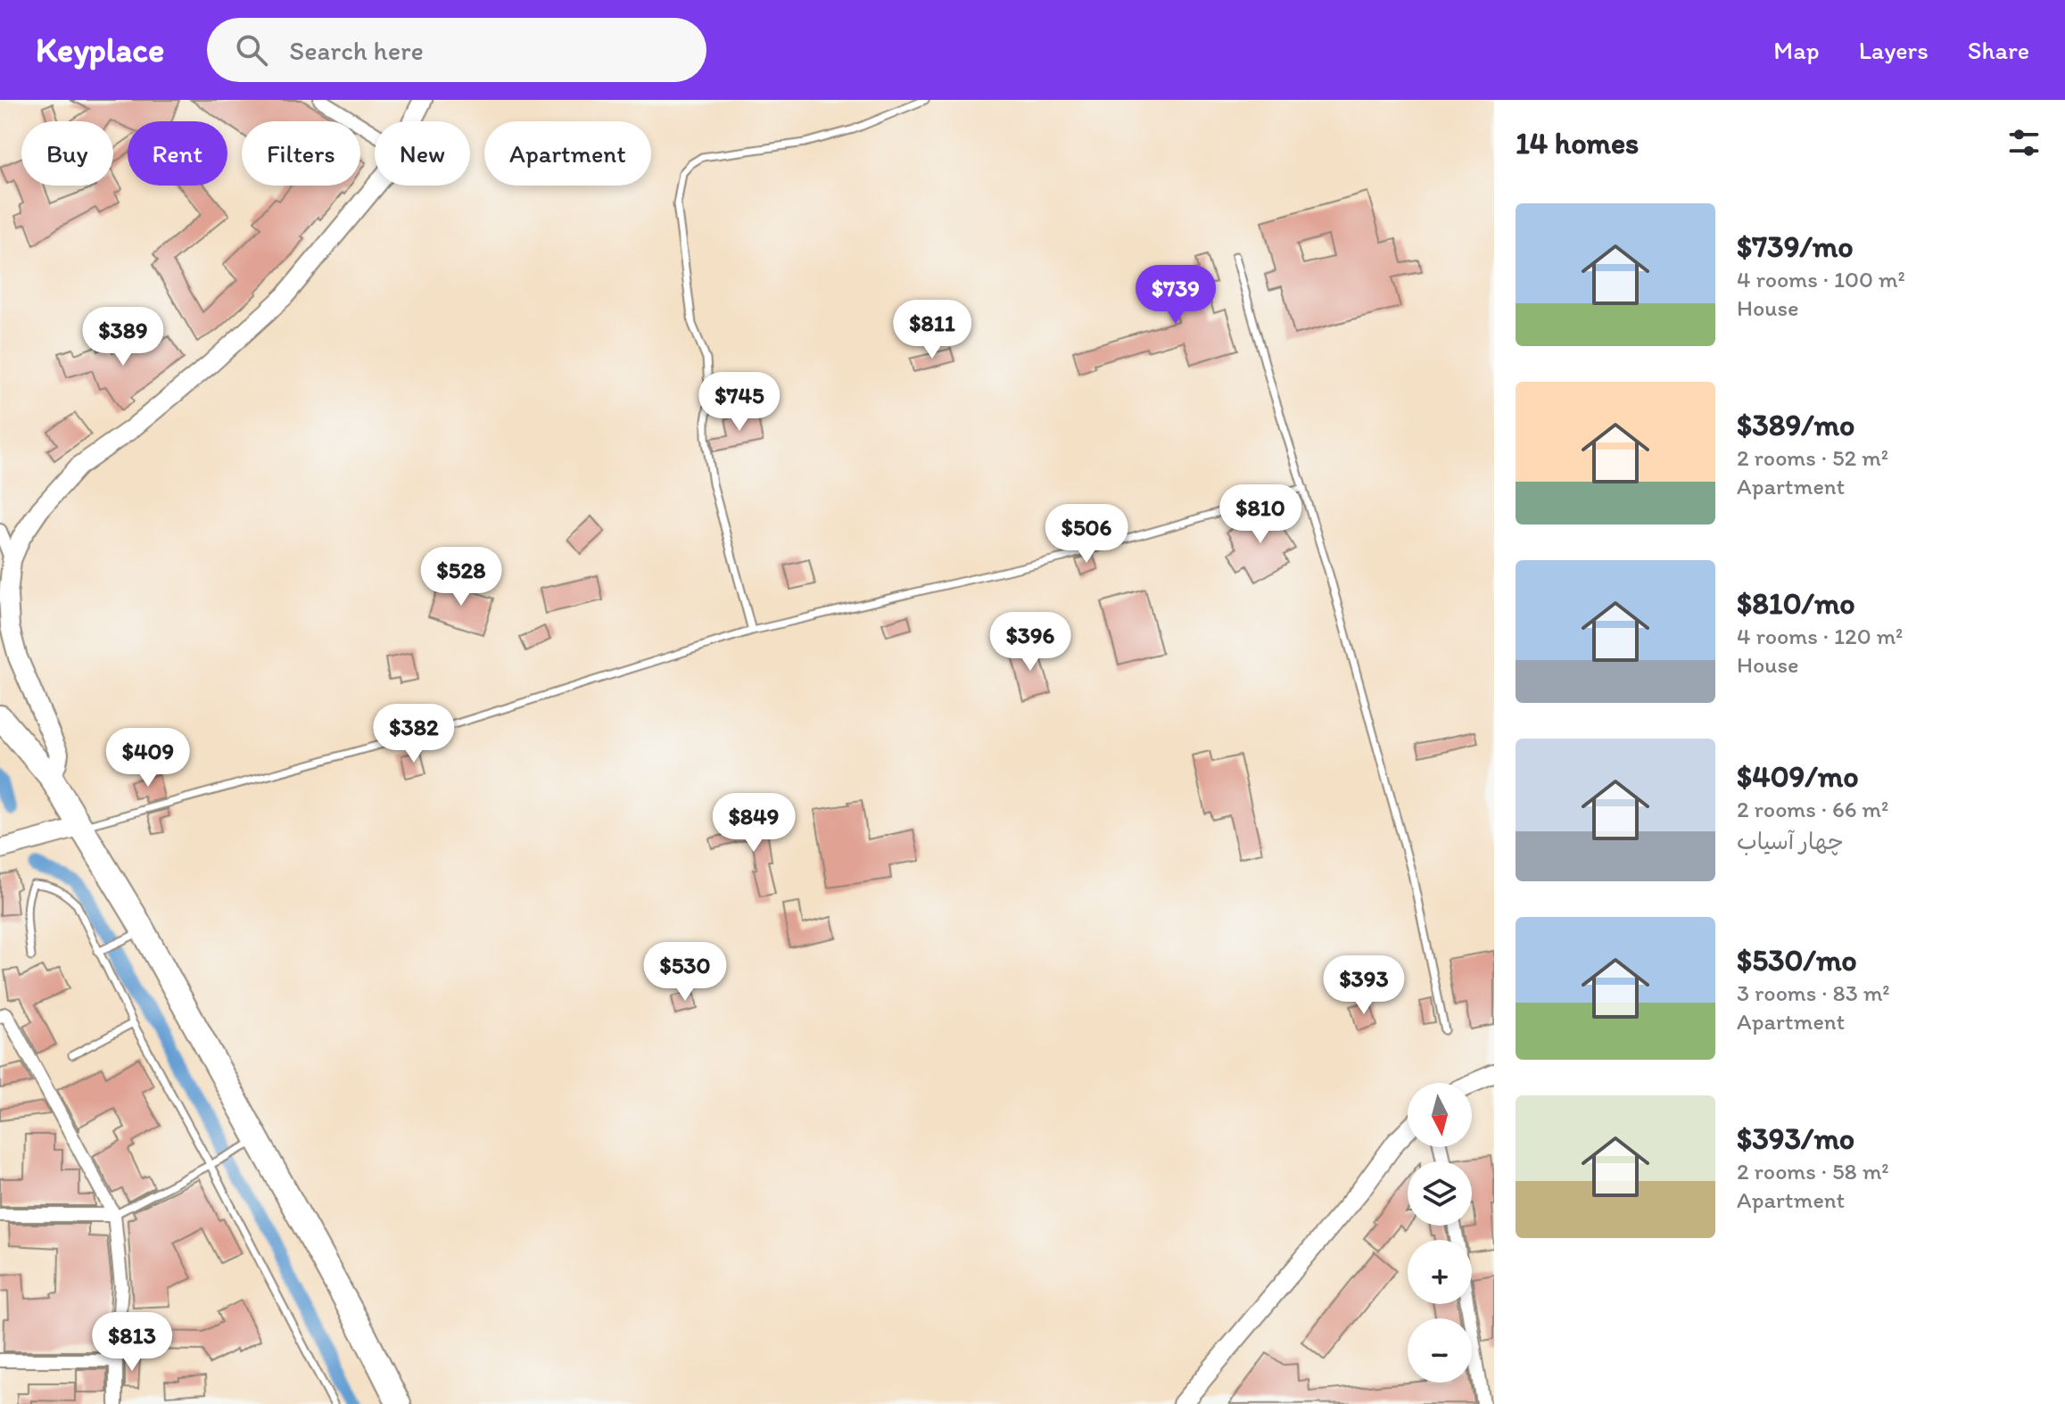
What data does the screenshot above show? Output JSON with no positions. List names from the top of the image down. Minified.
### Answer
{"north":"bottom","page":{"header":"Keyplace","search":"Search here","nav":["Map","Layers","Share"],"heading":"14 homes","chip":["Buy","Rent","Filters","New","Apartment"],"list":[{"name":"$739/mo","note":"4 rooms · 100 m² · House"},{"name":"$389/mo","note":"2 rooms · 52 m² · Apartment"},{"name":"$810/mo","note":"4 rooms · 120 m² · House"},{"name":"$409/mo","note":"2 rooms · 66 m² · چهار آسیاب"},{"name":"$530/mo","note":"3 rooms · 83 m² · Apartment"},{"name":"$393/mo","note":"2 rooms · 58 m² · Apartment"}],"price":["$739","$811","$389","$745","$810","$506","$528","$396","$382","$409","$849","$530","$393","$813"],"map_buttons":["+","−"]}}
